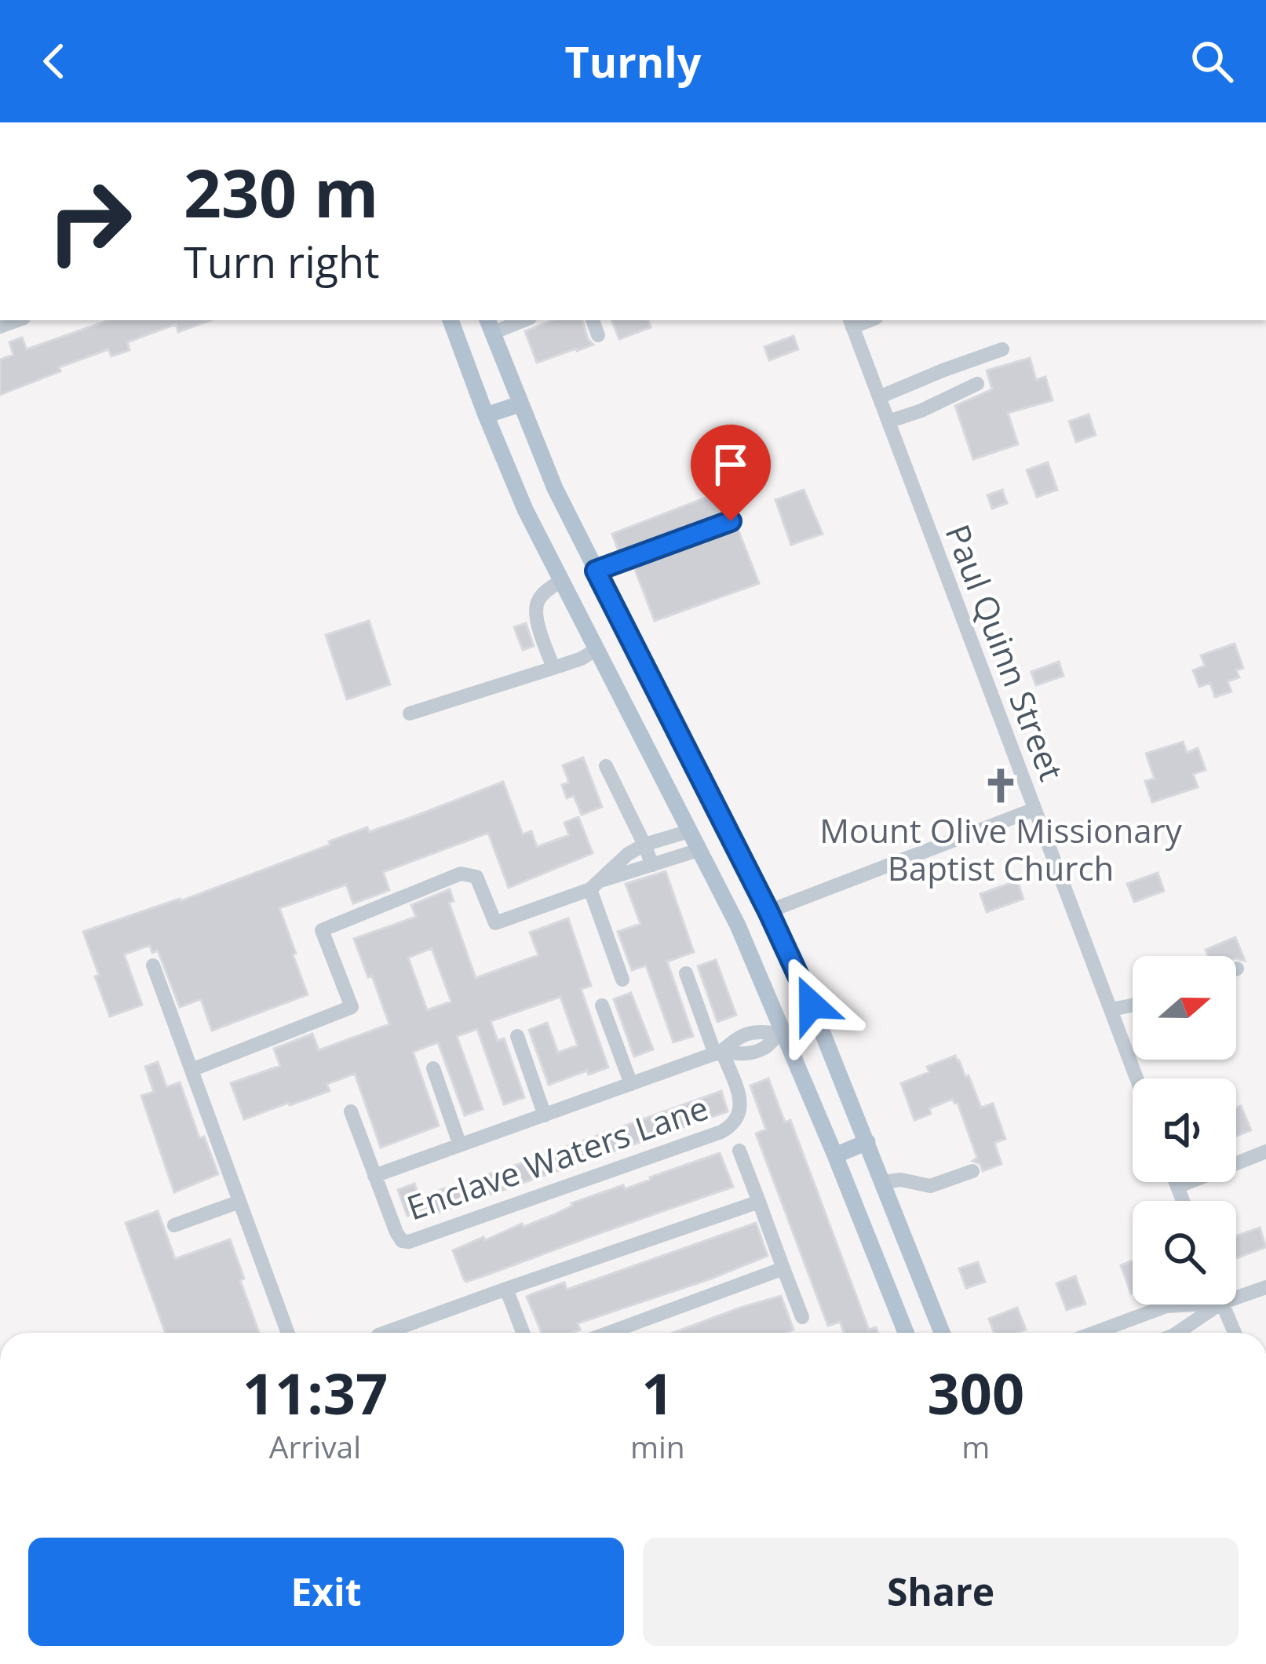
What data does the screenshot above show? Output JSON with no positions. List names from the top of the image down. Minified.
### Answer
{"streets":{"street":["Paul Quinn Street","Enclave Waters Lane"]},"places":{"church":["Mount Olive Missionary Baptist Church"]},"north":"right","page":{"header":"Turnly","turn":["230 m","Turn right"],"eta":["11:37","Arrival","1","min","300","m"],"buttons":["Exit","Share"]}}
